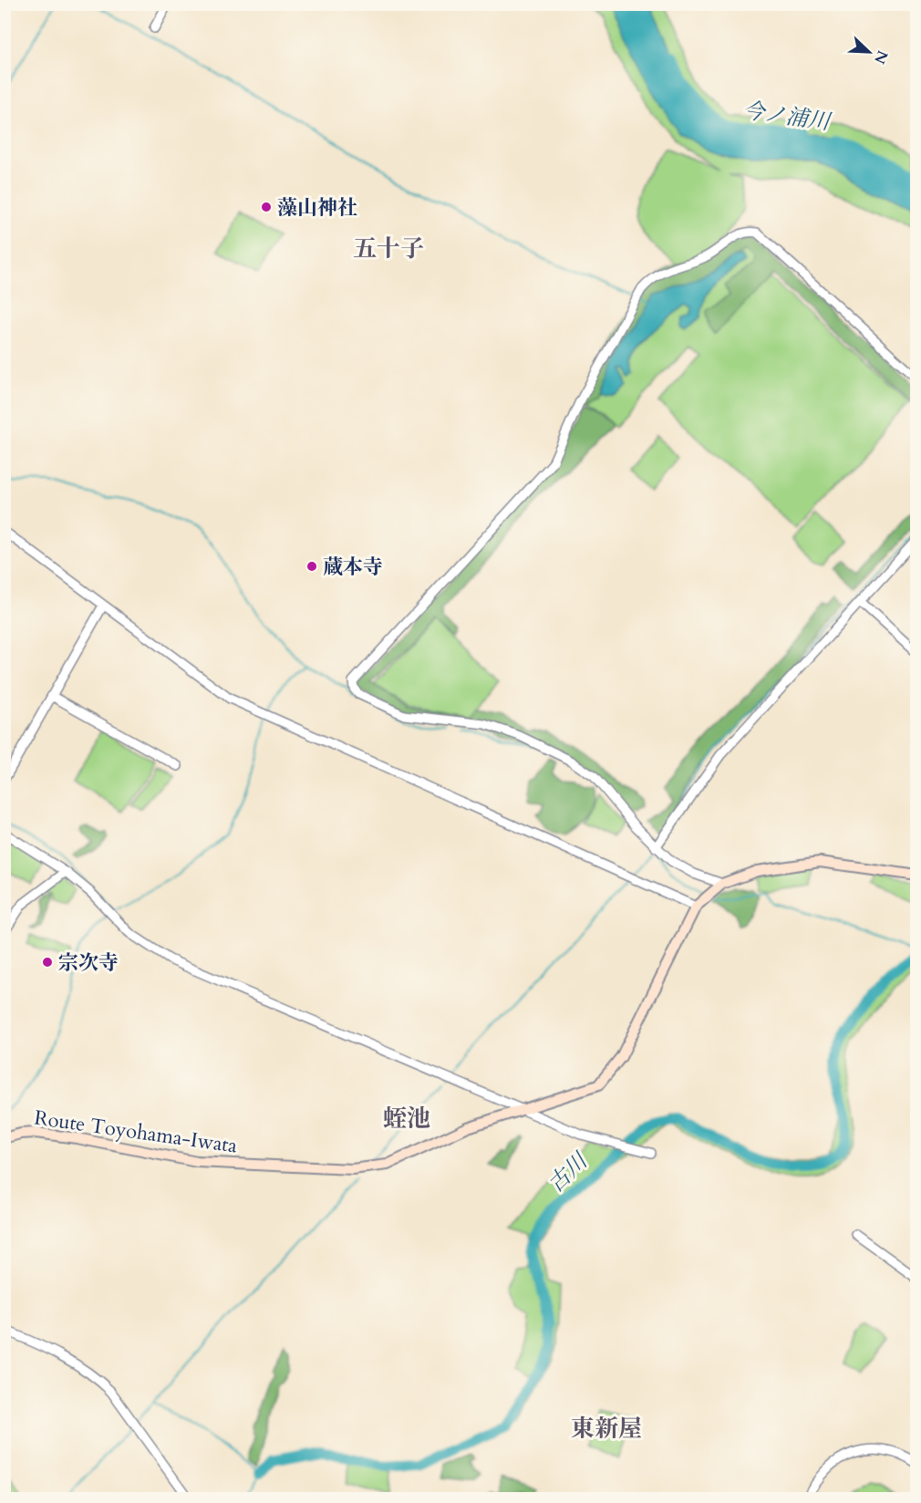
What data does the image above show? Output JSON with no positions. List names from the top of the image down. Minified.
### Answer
{"streets":{"main road":["Route Toyohama-Iwata"]},"districts":["五十子","蛭池","東新屋"],"water":["今ノ浦川","古川"],"places":["藻山神社","蔵本寺","宗次寺"],"north":"bottom right"}
